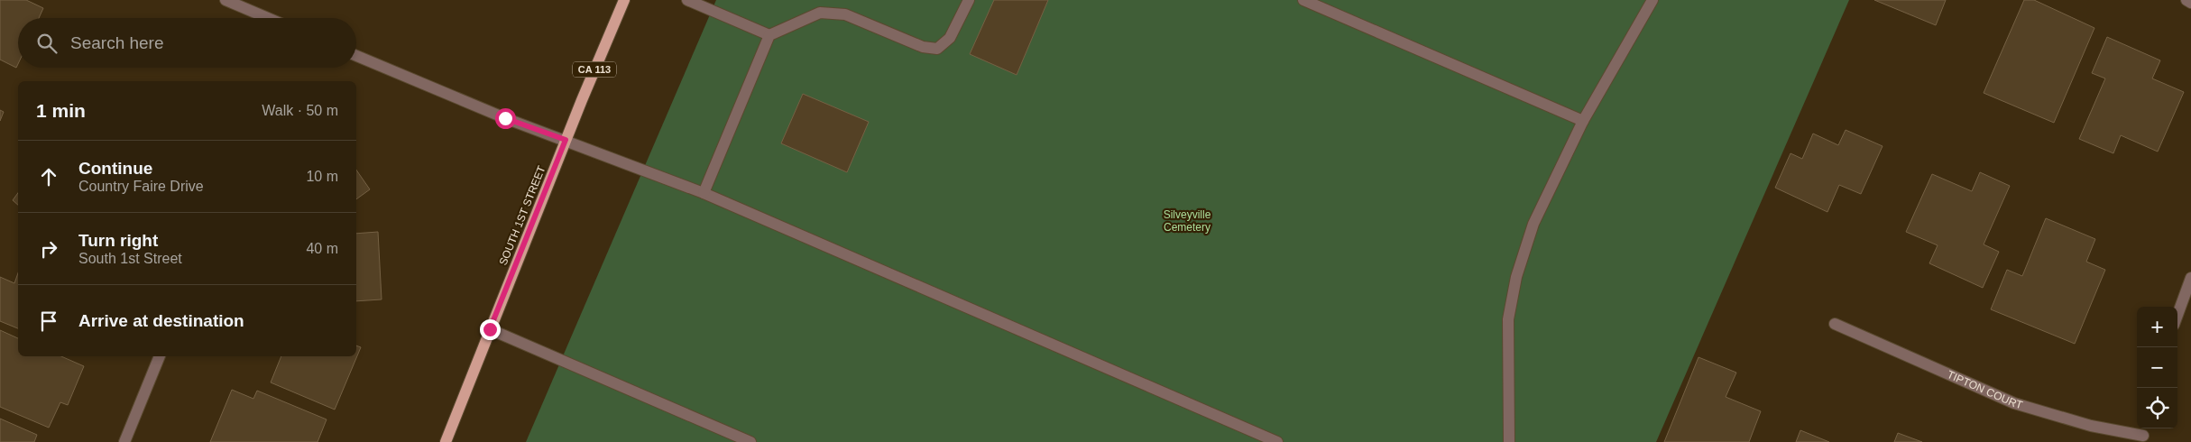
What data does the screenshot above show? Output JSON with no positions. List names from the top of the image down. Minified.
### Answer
{"streets":{"main road":["CA 113","SOUTH 1ST STREET"],"street":["TIPTON COURT"]},"parks":["Silveyville Cemetery"],"page":{"search":"Search here","heading":["1 min","Walk · 50 m"],"list":[["Continue","Country Faire Drive","10 m"],["Turn right","South 1st Street","40 m"],"Arrive at destination"],"map_buttons":["+","−"]}}
